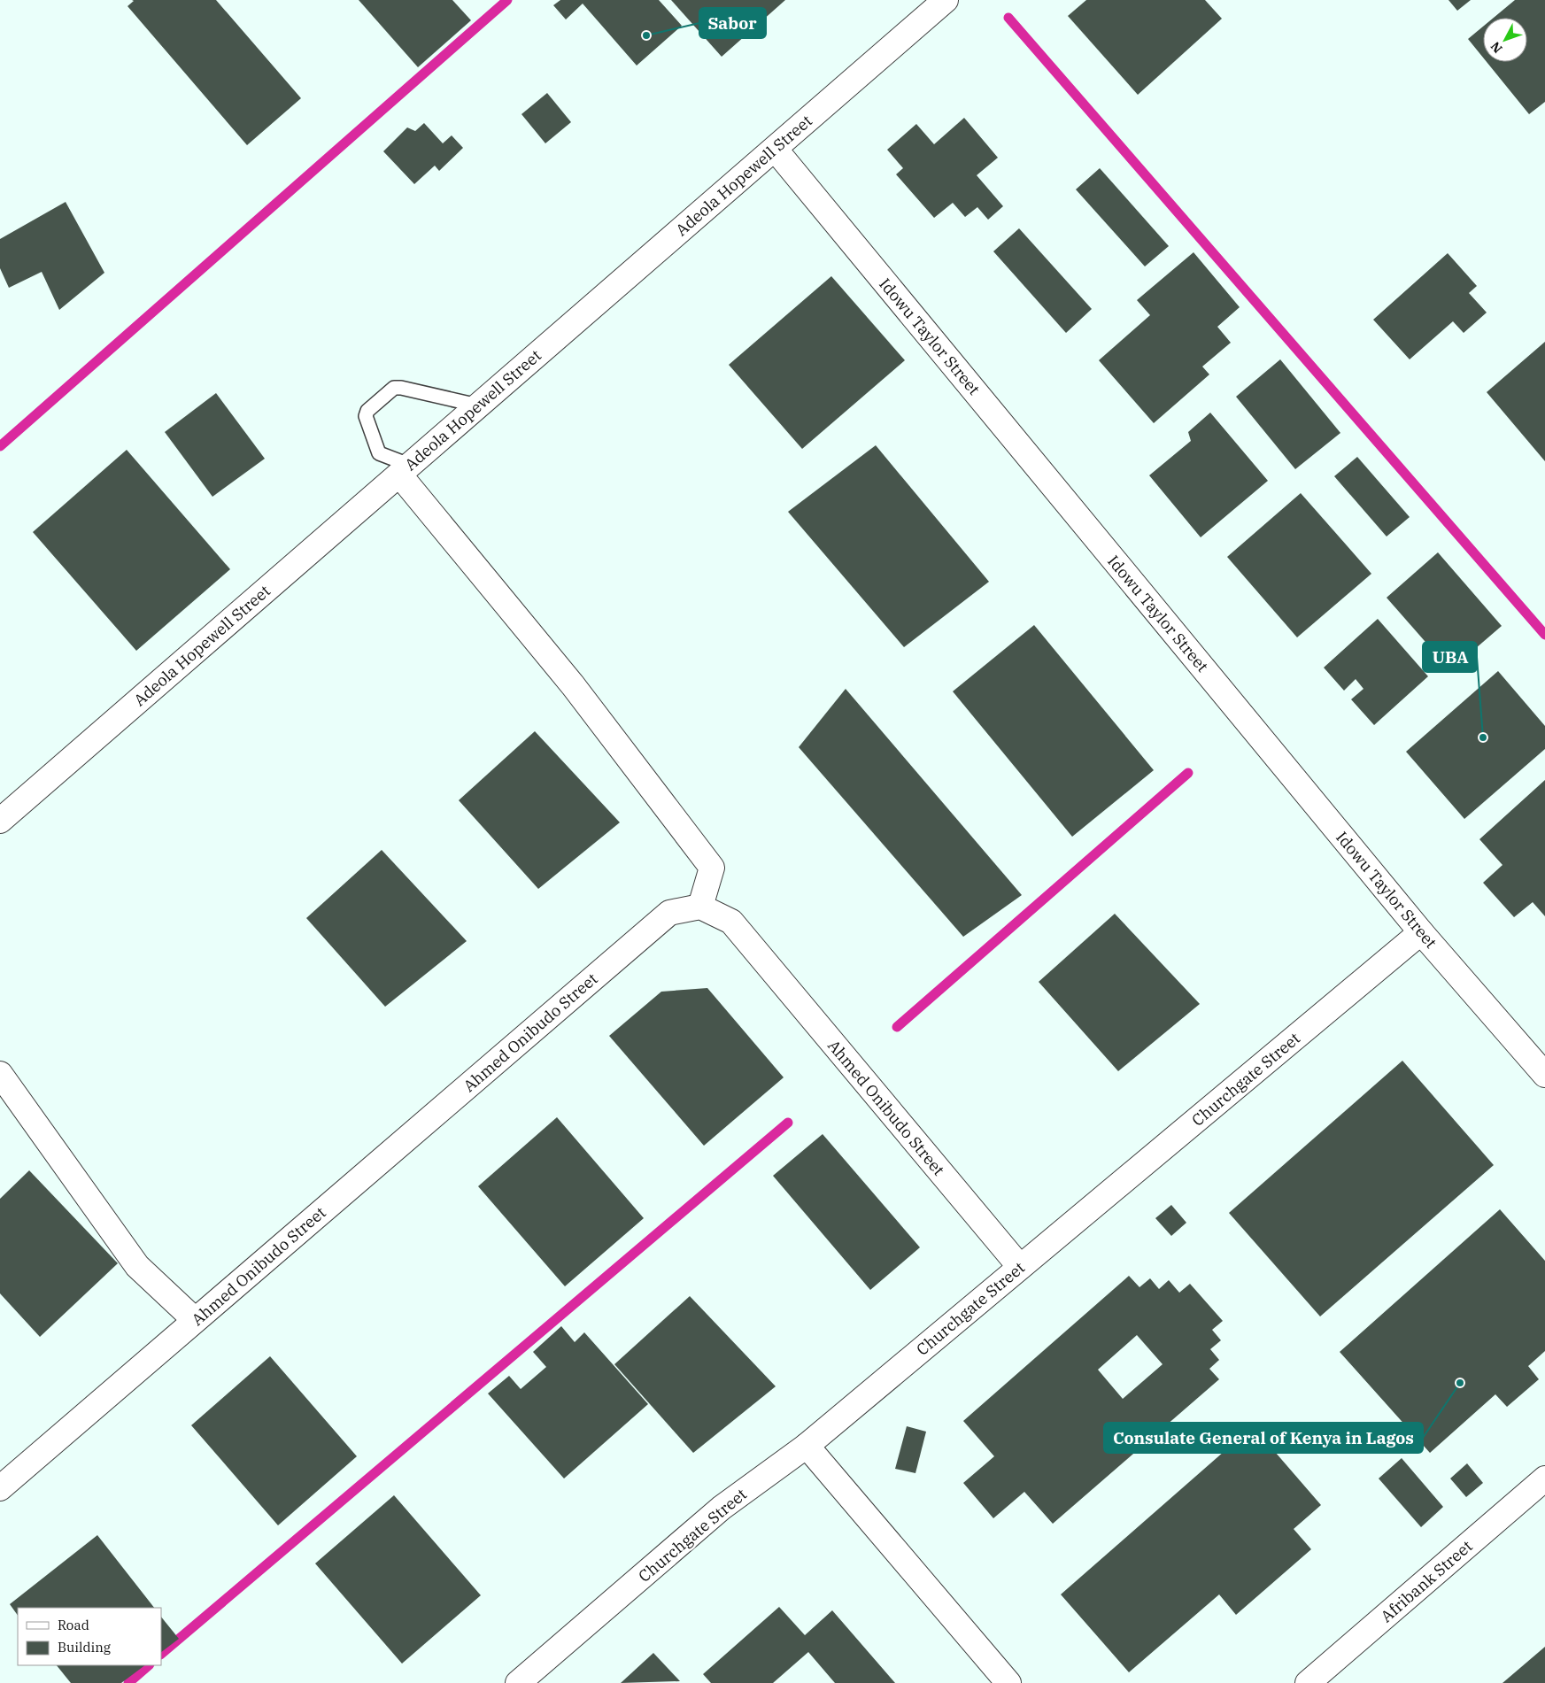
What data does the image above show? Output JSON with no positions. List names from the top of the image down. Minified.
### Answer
{"streets":{"street":["Adeola Hopewell Street","Idowu Taylor Street","Ahmed Onibudo Street","Churchgate Street","Afribank Street"]},"crossings":[["Adeola Hopewell Street","Idowu Taylor Street"],["Idowu Taylor Street","Churchgate Street"],["Ahmed Onibudo Street","Churchgate Street"]],"places":["Sabor","UBA","Consulate General of Kenya in Lagos"],"legend":["Road","Building"],"north":"bottom left"}
